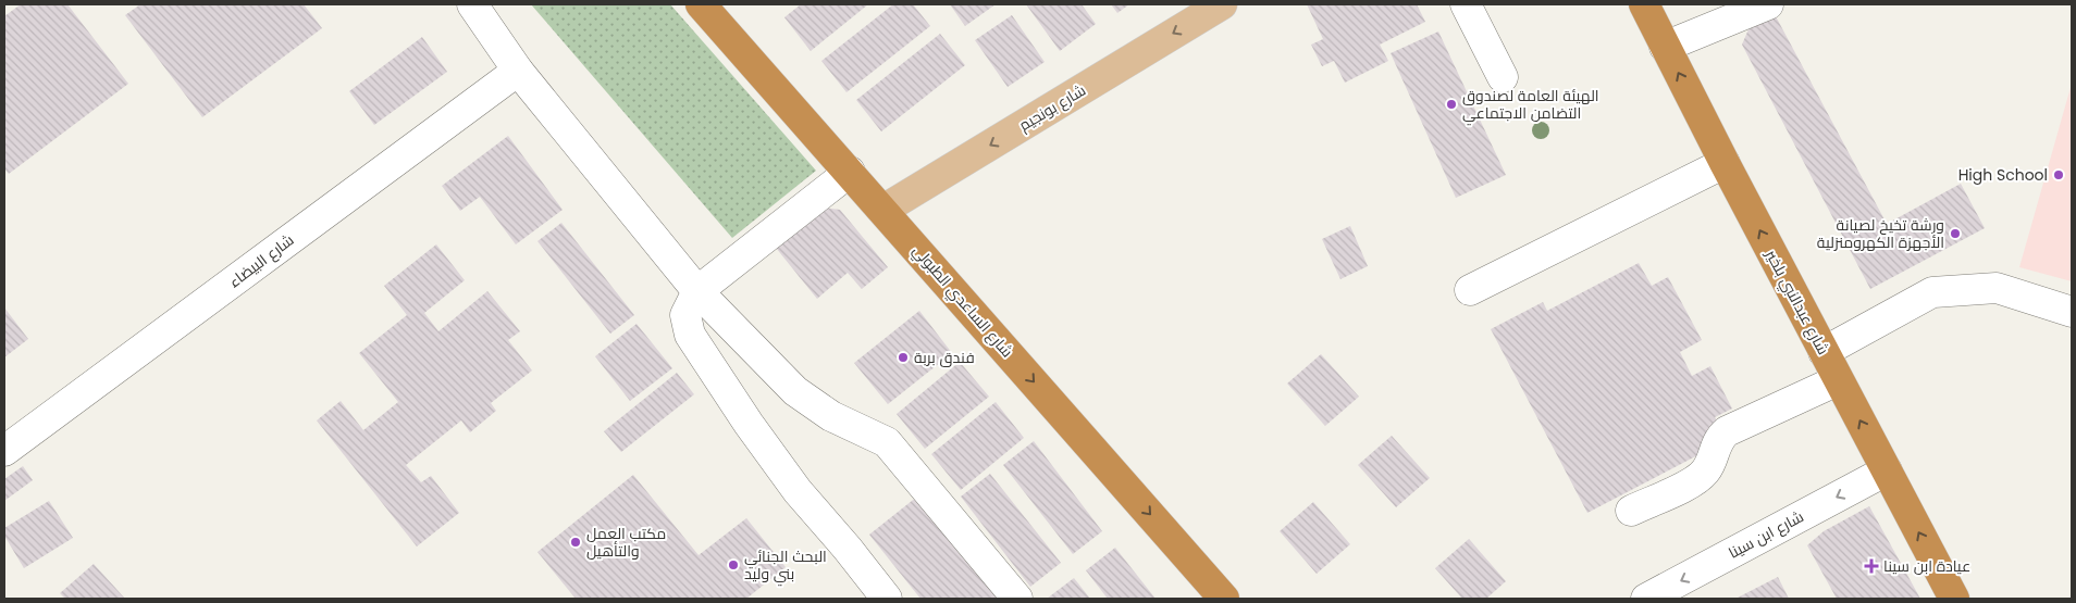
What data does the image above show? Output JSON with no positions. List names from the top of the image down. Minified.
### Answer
{"streets":{"highway":["شارع الساعدي الطبولي","شارع عبدالنبي بلخير"],"main road":["شارع بونجيم"],"street":["شارع البيضاء","شارع ابن سينا"]},"crossings":[["شارع بونجيم","شارع الساعدي الطبولي"],["شارع عبدالنبي بلخير","شارع ابن سينا"]],"one_way":["شارع بونجيم","شارع الساعدي الطبولي","شارع عبدالنبي بلخير"],"places":{"other":["الهيئة العامة لصندوق التضامن الاجتماعي","High School","ورشة تخيخ لصيانة الأجهزة الكهرومنزلية","فندق بربة","مكتب العمل والتأهيل","البحث الجنائي بني وليد"],"health":["عيادة ابن سينا"]}}
